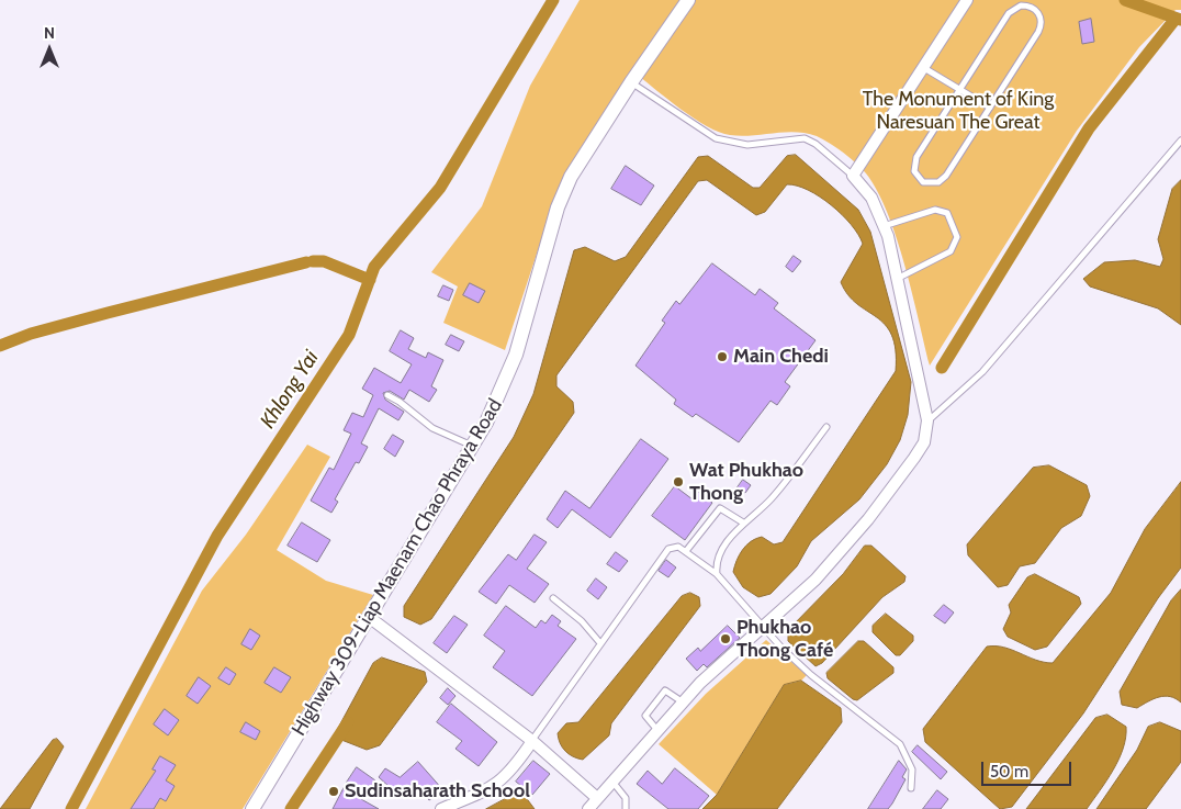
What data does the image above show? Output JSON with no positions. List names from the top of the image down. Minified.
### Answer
{"streets":{"street":["Highway 309-Liap Maenam Chao Phraya Road"]},"water":["Khlong Yai"],"parks":["The Monument of King Naresuan The Great"],"places":["Main Chedi","Wat Phukhao Thong","Phukhao Thong Café","Sudinsaharath School"],"scale_bar":"50 m","north":"top"}
